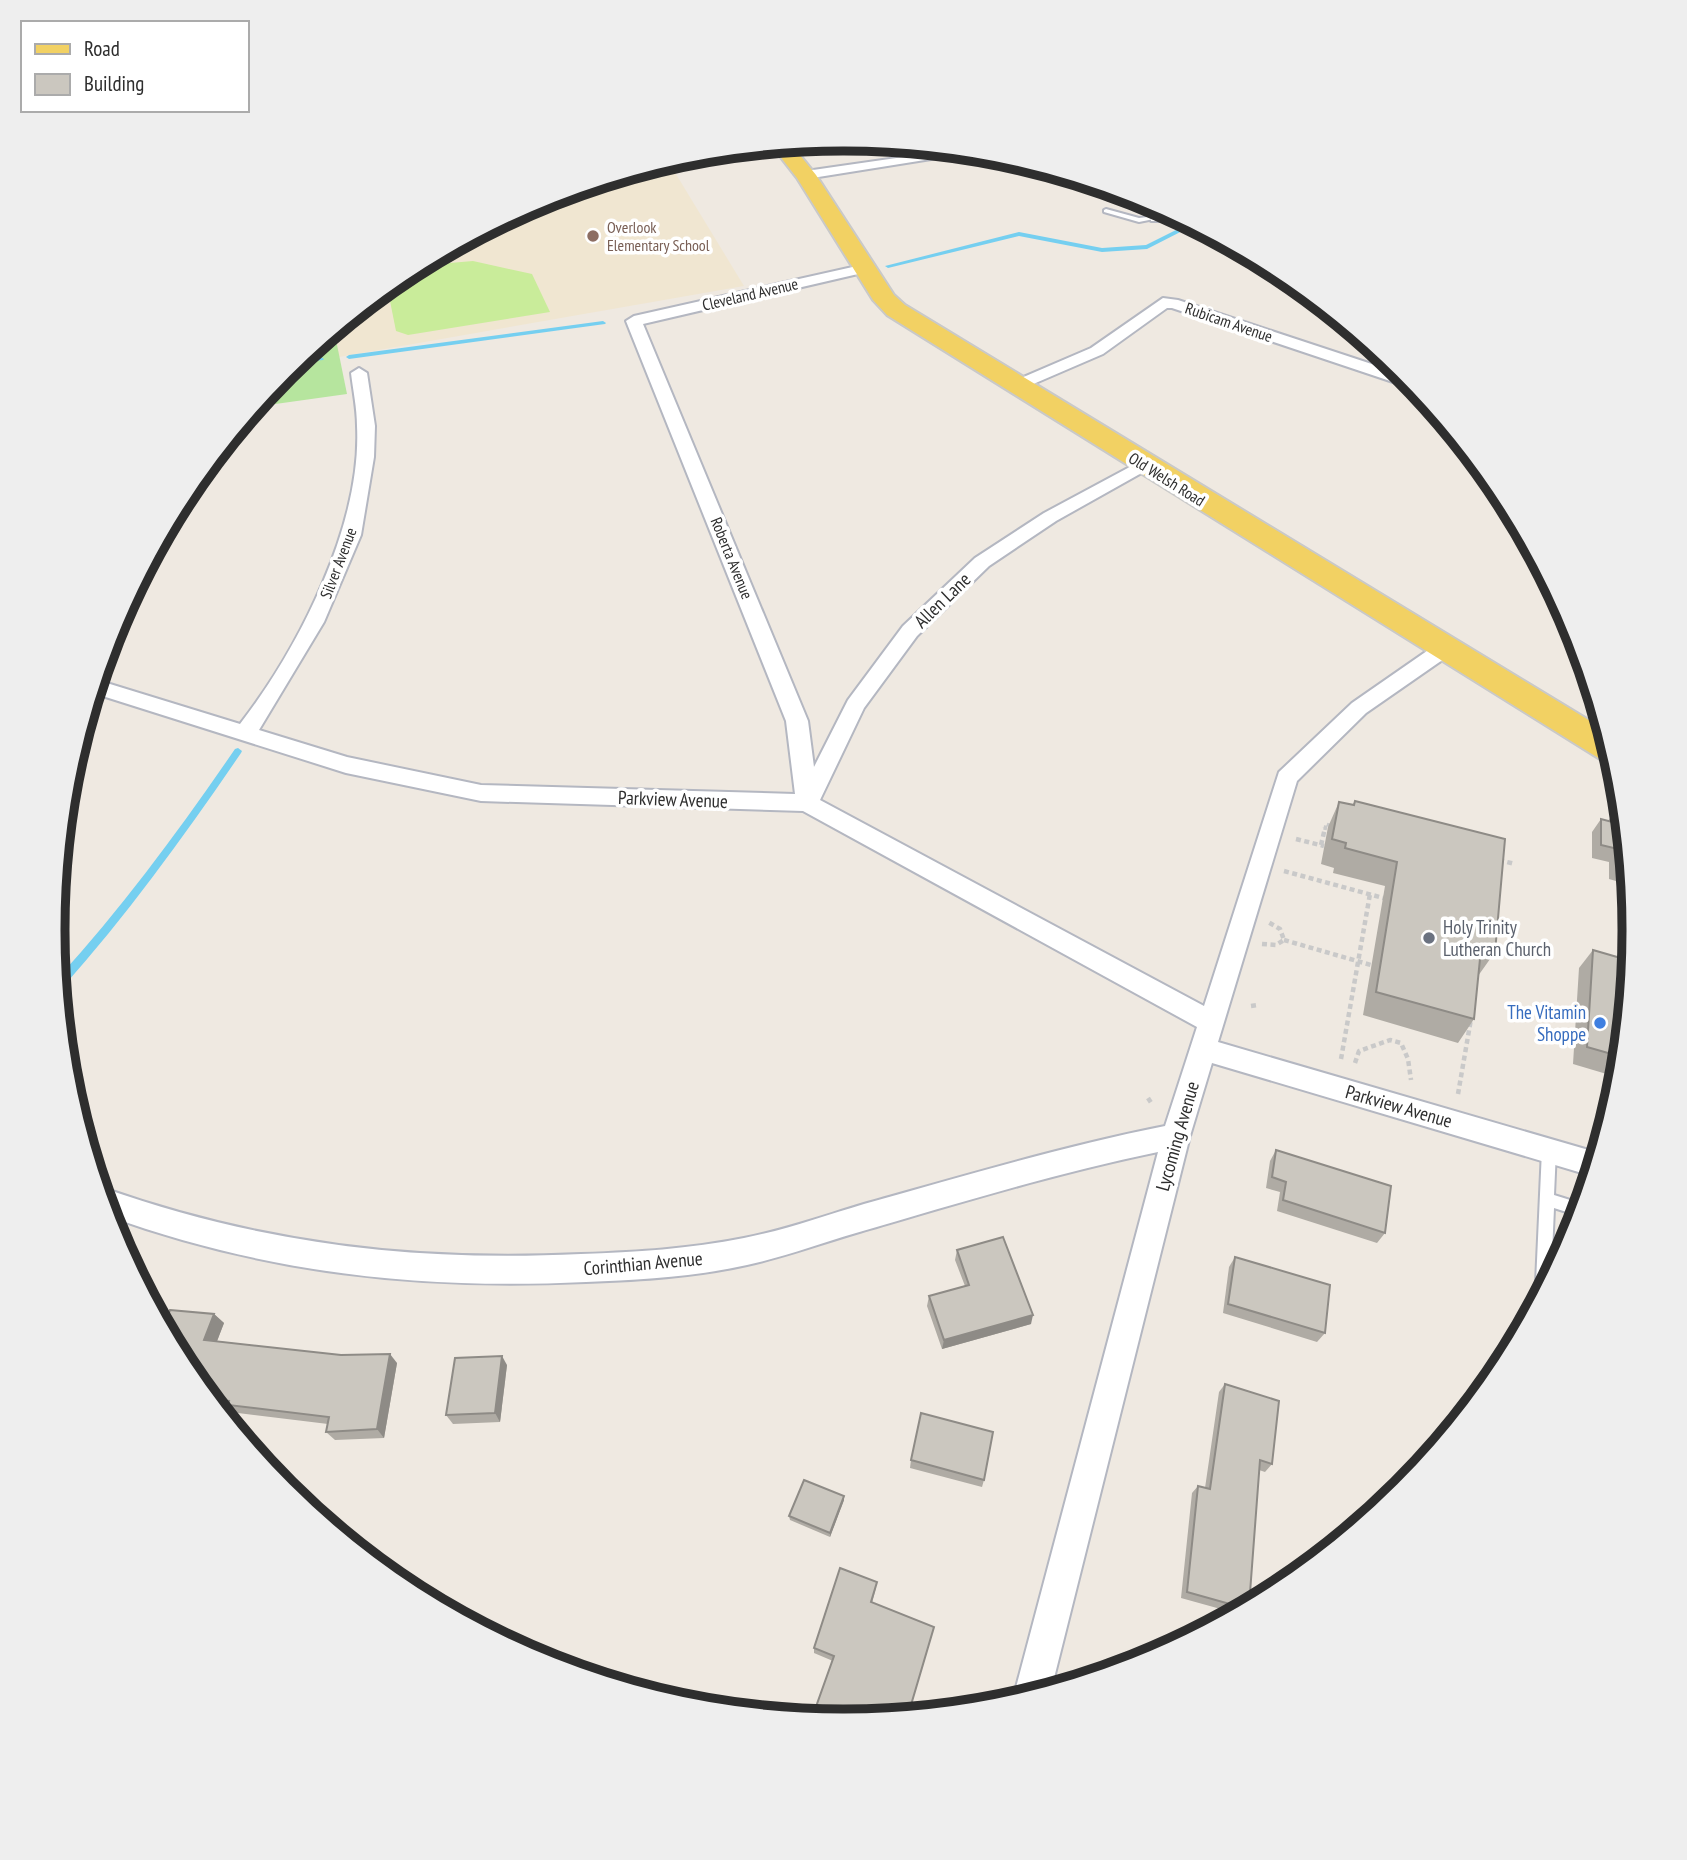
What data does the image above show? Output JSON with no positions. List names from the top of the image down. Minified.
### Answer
{"streets":{"main road":["Old Welsh Road"],"street":["Cleveland Avenue","Rubicam Avenue","Roberta Avenue","Silver Avenue","Allen Lane","Parkview Avenue","Lycoming Avenue","Corinthian Avenue"]},"crossings":[["Cleveland Avenue","Old Welsh Road"],["Cleveland Avenue","Roberta Avenue"],["Rubicam Avenue","Old Welsh Road"],["Old Welsh Road","Allen Lane"],["Old Welsh Road","Lycoming Avenue"],["Roberta Avenue","Allen Lane"],["Roberta Avenue","Parkview Avenue"],["Silver Avenue","Parkview Avenue"],["Allen Lane","Parkview Avenue"],["Parkview Avenue","Lycoming Avenue"],["Lycoming Avenue","Corinthian Avenue"]],"places":["Overlook Elementary School","Holy Trinity Lutheran Church","The Vitamin Shoppe"],"legend":["Road","Building"]}
